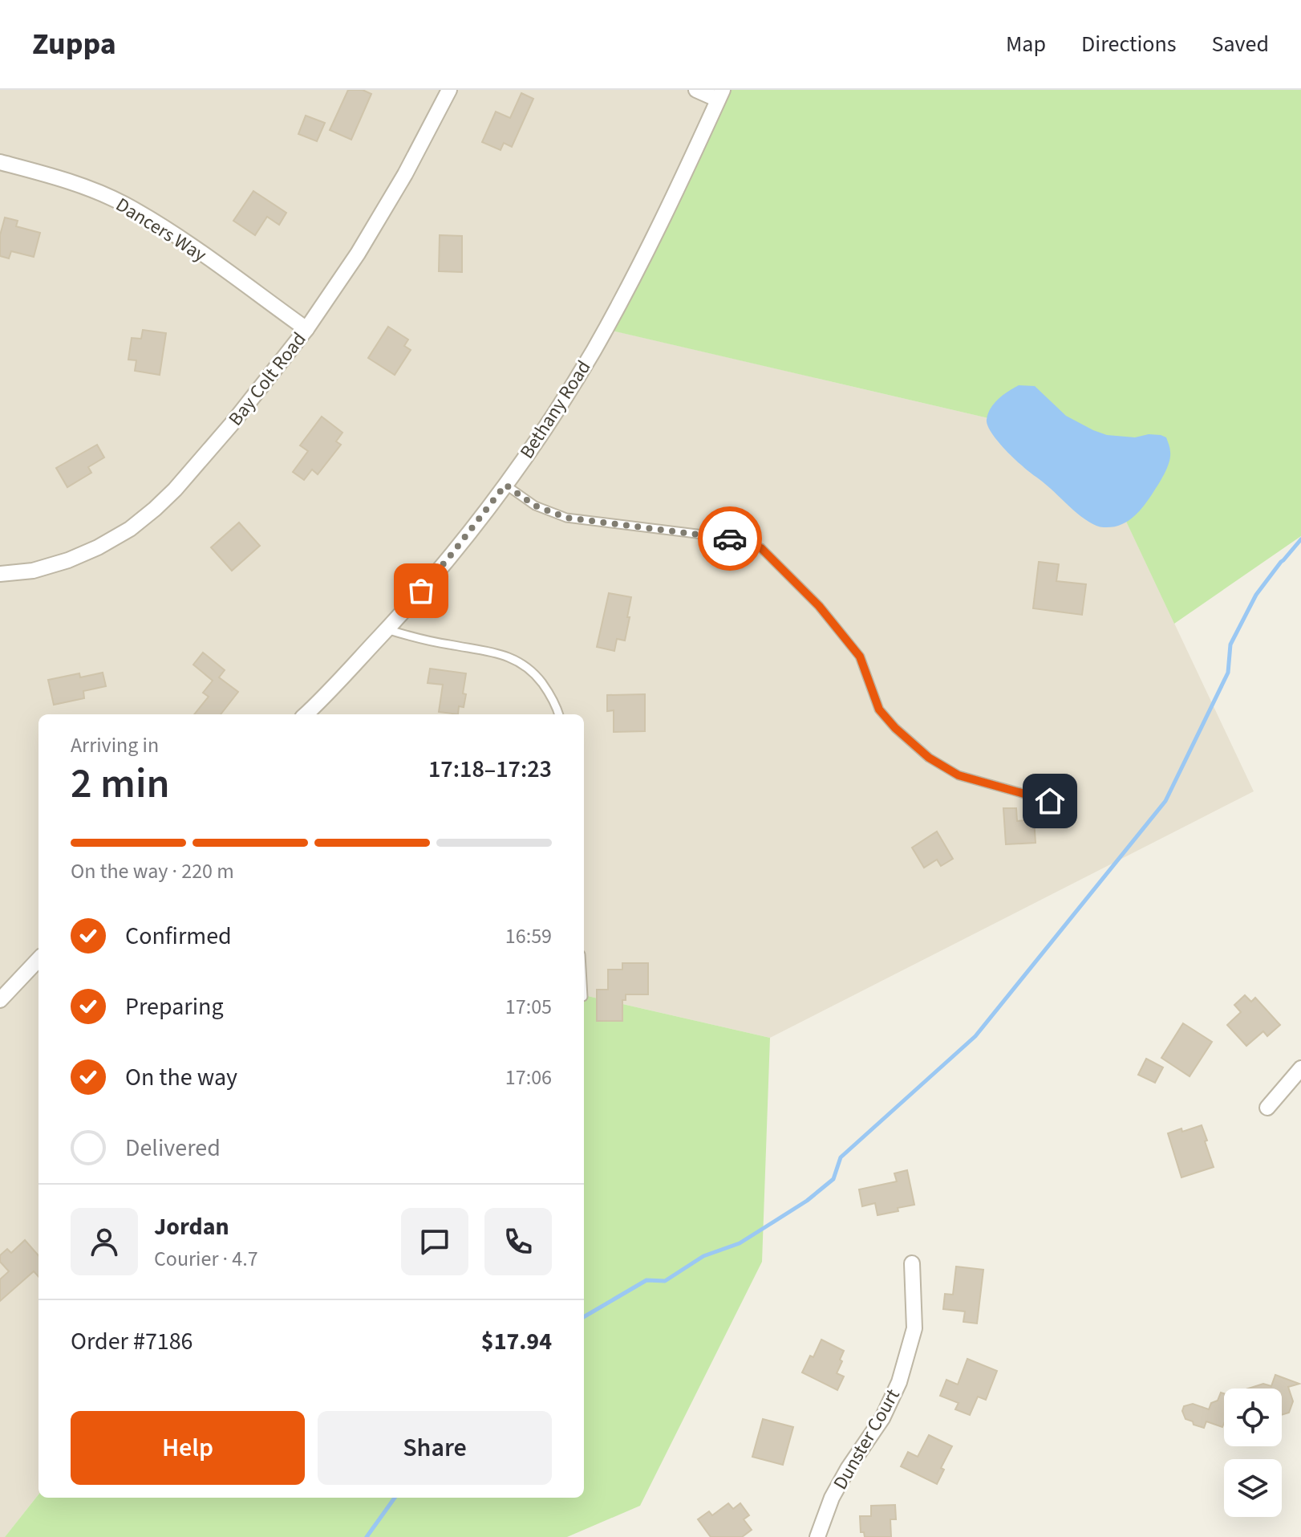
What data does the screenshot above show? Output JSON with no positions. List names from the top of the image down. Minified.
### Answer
{"streets":{"street":["Dancers Way","Bay Colt Road","Bethany Road","Dunster Court"]},"crossings":[["Dancers Way","Bay Colt Road"]],"page":{"header":"Zuppa","nav":["Map","Directions","Saved"],"heading":["2 min","Arriving in","17:18–17:23"],"panel":["Jordan","Courier · 4.7","Order #7186","$17.94"],"bar":"On the way · 220 m","list":[["Confirmed","16:59"],["Preparing","17:05"],["On the way","17:06"],"Delivered"],"buttons":["Help","Share"]}}
